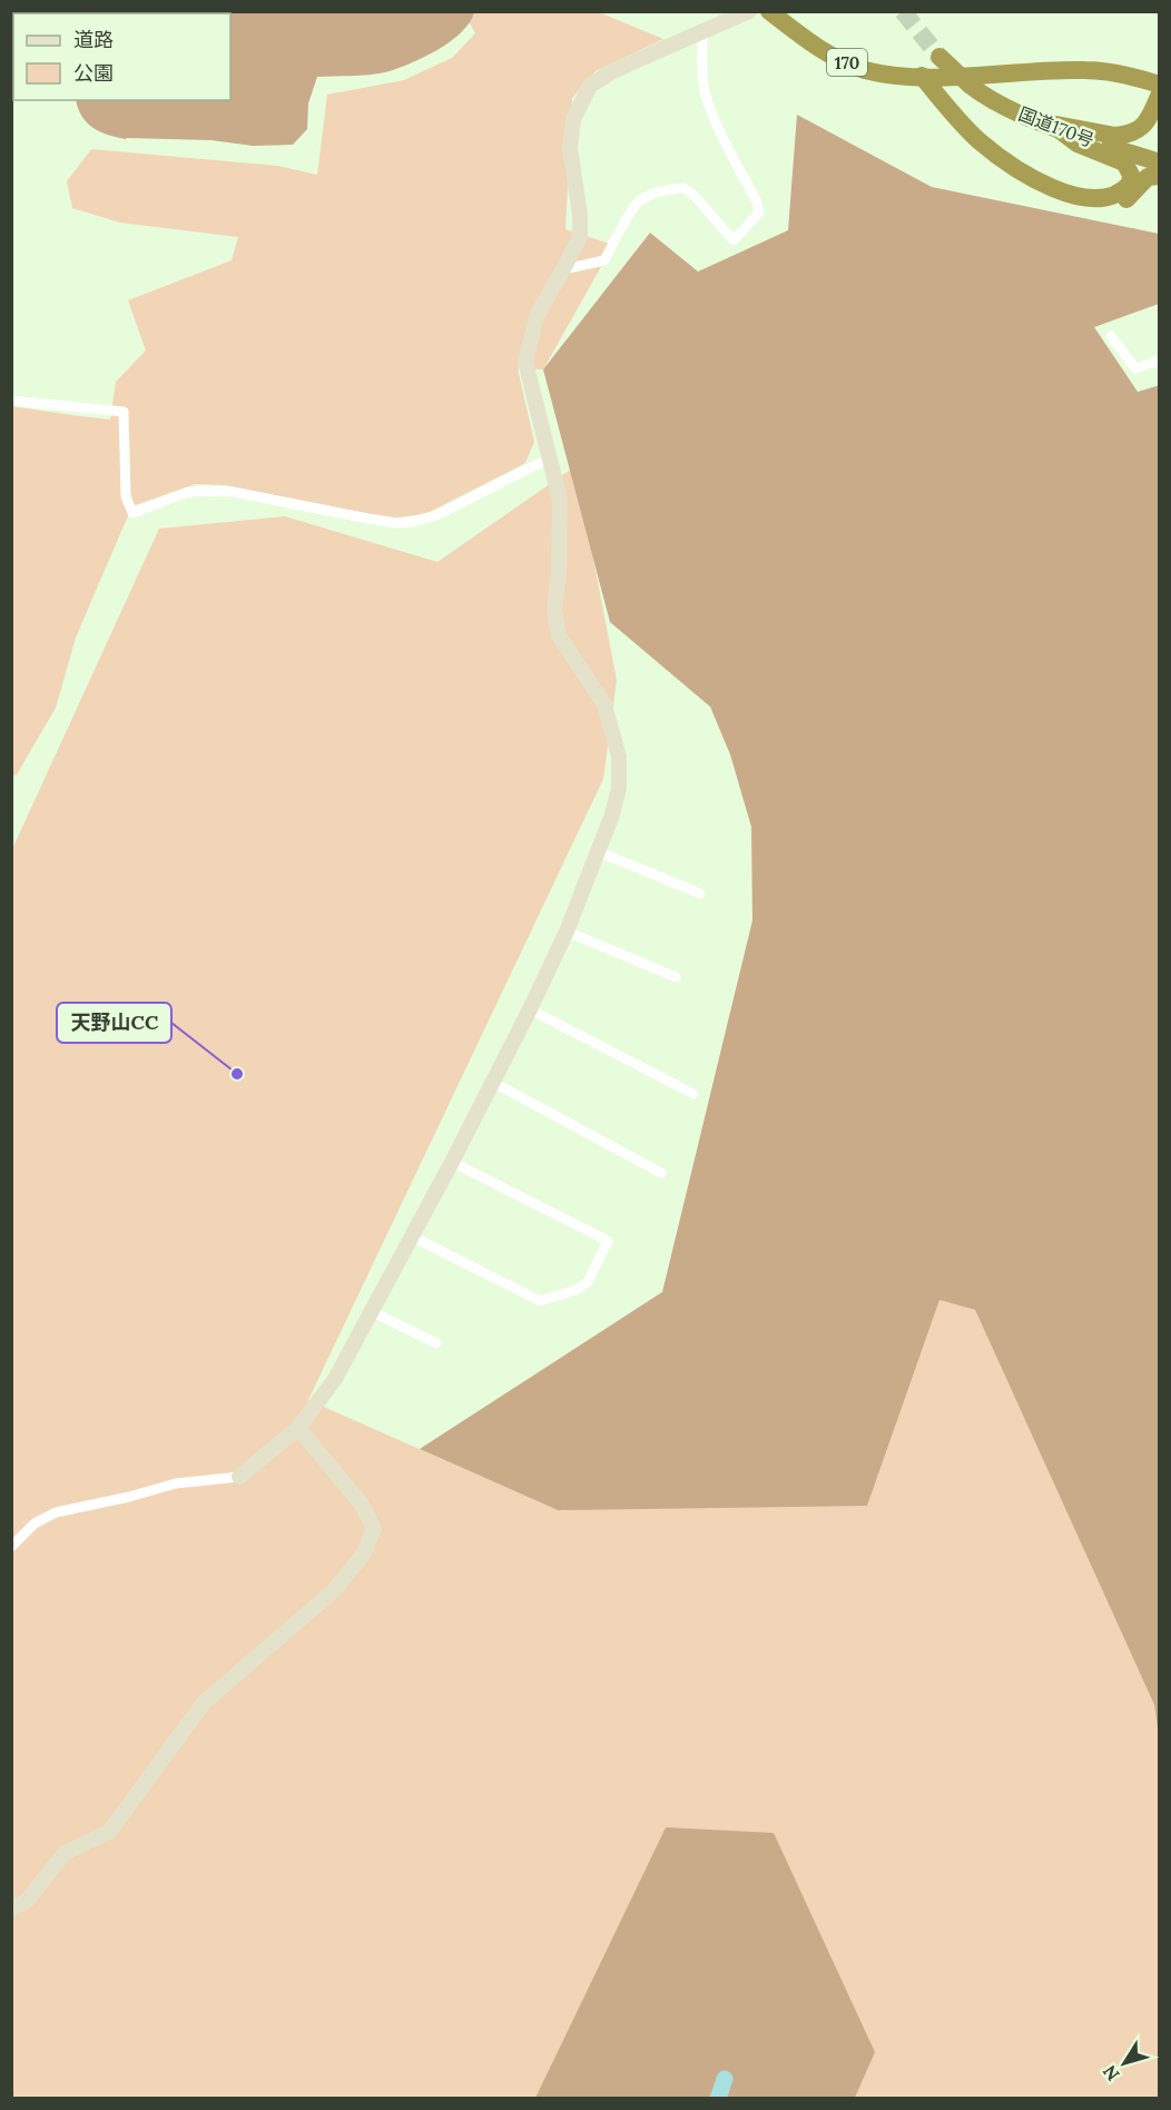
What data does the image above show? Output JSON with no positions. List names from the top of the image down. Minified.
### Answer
{"streets":{"highway":["170","国道170号"]},"places":["天野山CC"],"legend":["道路","公園"],"north":"bottom left"}
